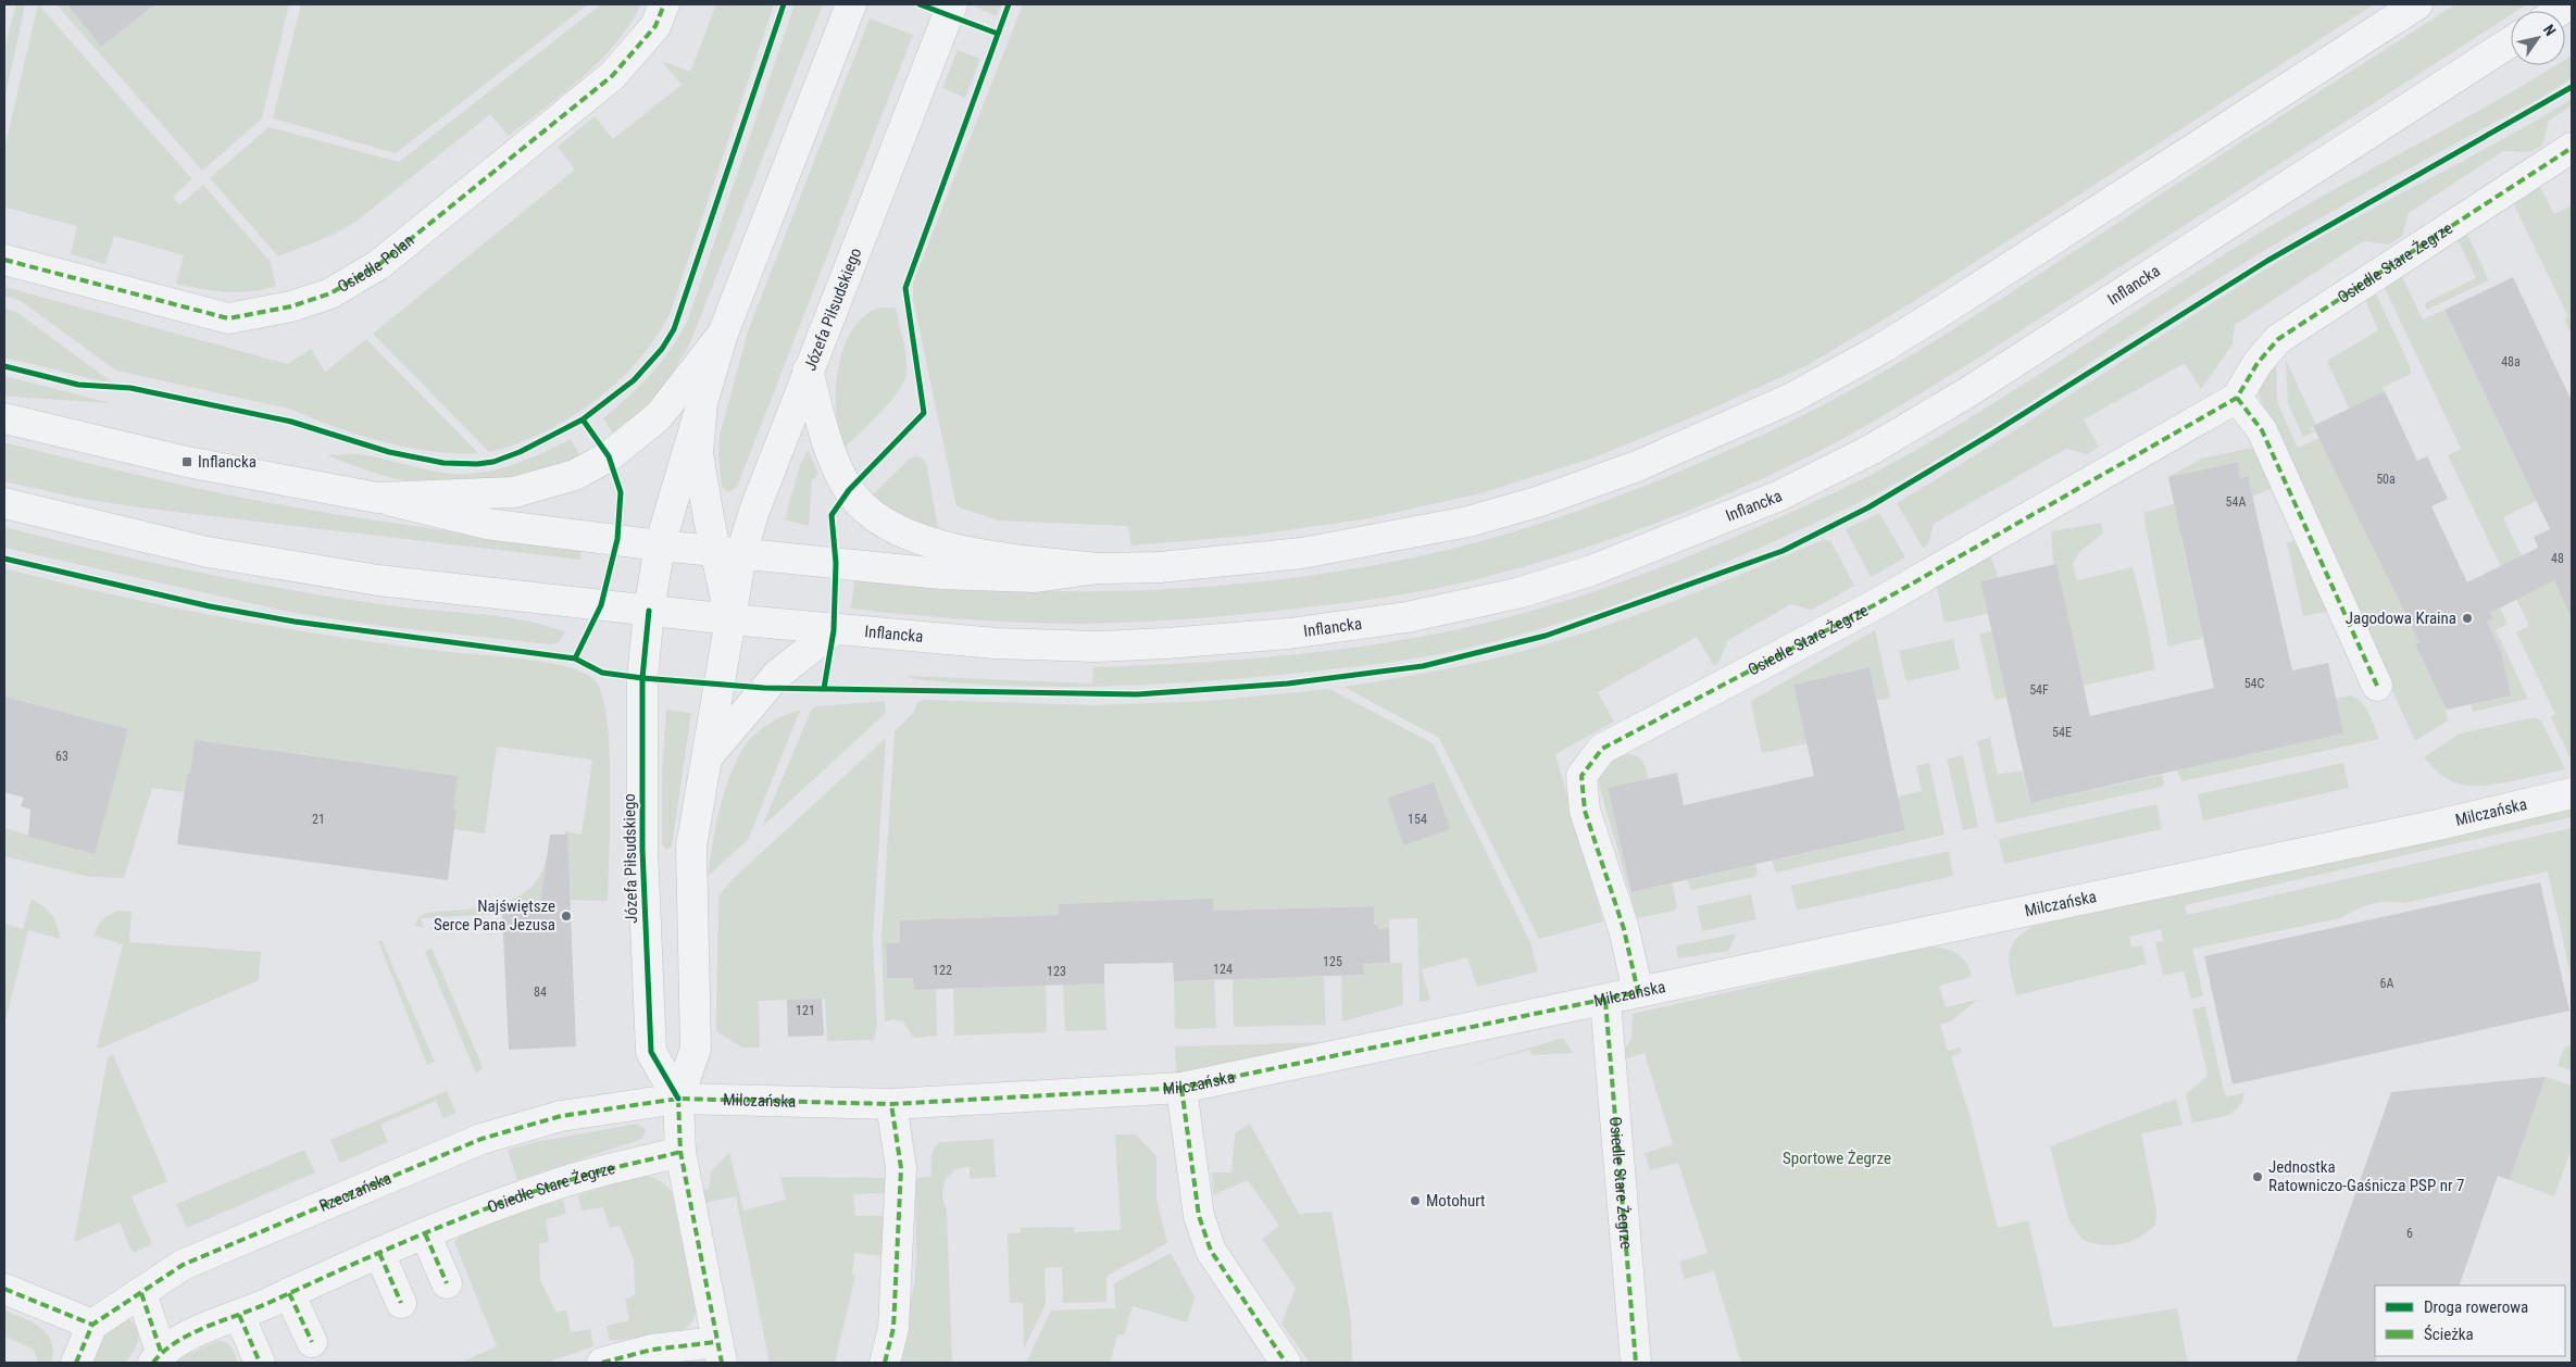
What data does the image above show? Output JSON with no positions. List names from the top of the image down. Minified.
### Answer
{"streets":{"street":["Osiedle Polan","Osiedle Stare Żegrze","Inflancka","Józefa Piłsudskiego","Milczańska","Rzeczańska"]},"crossings":[["Osiedle Stare Żegrze","Józefa Piłsudskiego"],["Osiedle Stare Żegrze","Milczańska"],["Osiedle Stare Żegrze","Rzeczańska"],["Inflancka","Józefa Piłsudskiego"],["Józefa Piłsudskiego","Milczańska"],["Józefa Piłsudskiego","Rzeczańska"],["Milczańska","Rzeczańska"]],"parks":["Sportowe Żegrze"],"places":{"transit":["Inflancka"],"other":["Jagodowa Kraina","Najświętsze Serce Pana Jezusa","Jednostka Ratowniczo-Gaśnicza PSP nr 7","Motohurt"]},"house_numbers":["48a","50a","54A","48","54C","54F","54E","63","21","154","125","124","122","123","6A","84","121","6"],"legend":["Droga rowerowa","Ścieżka"],"north":"top right"}
